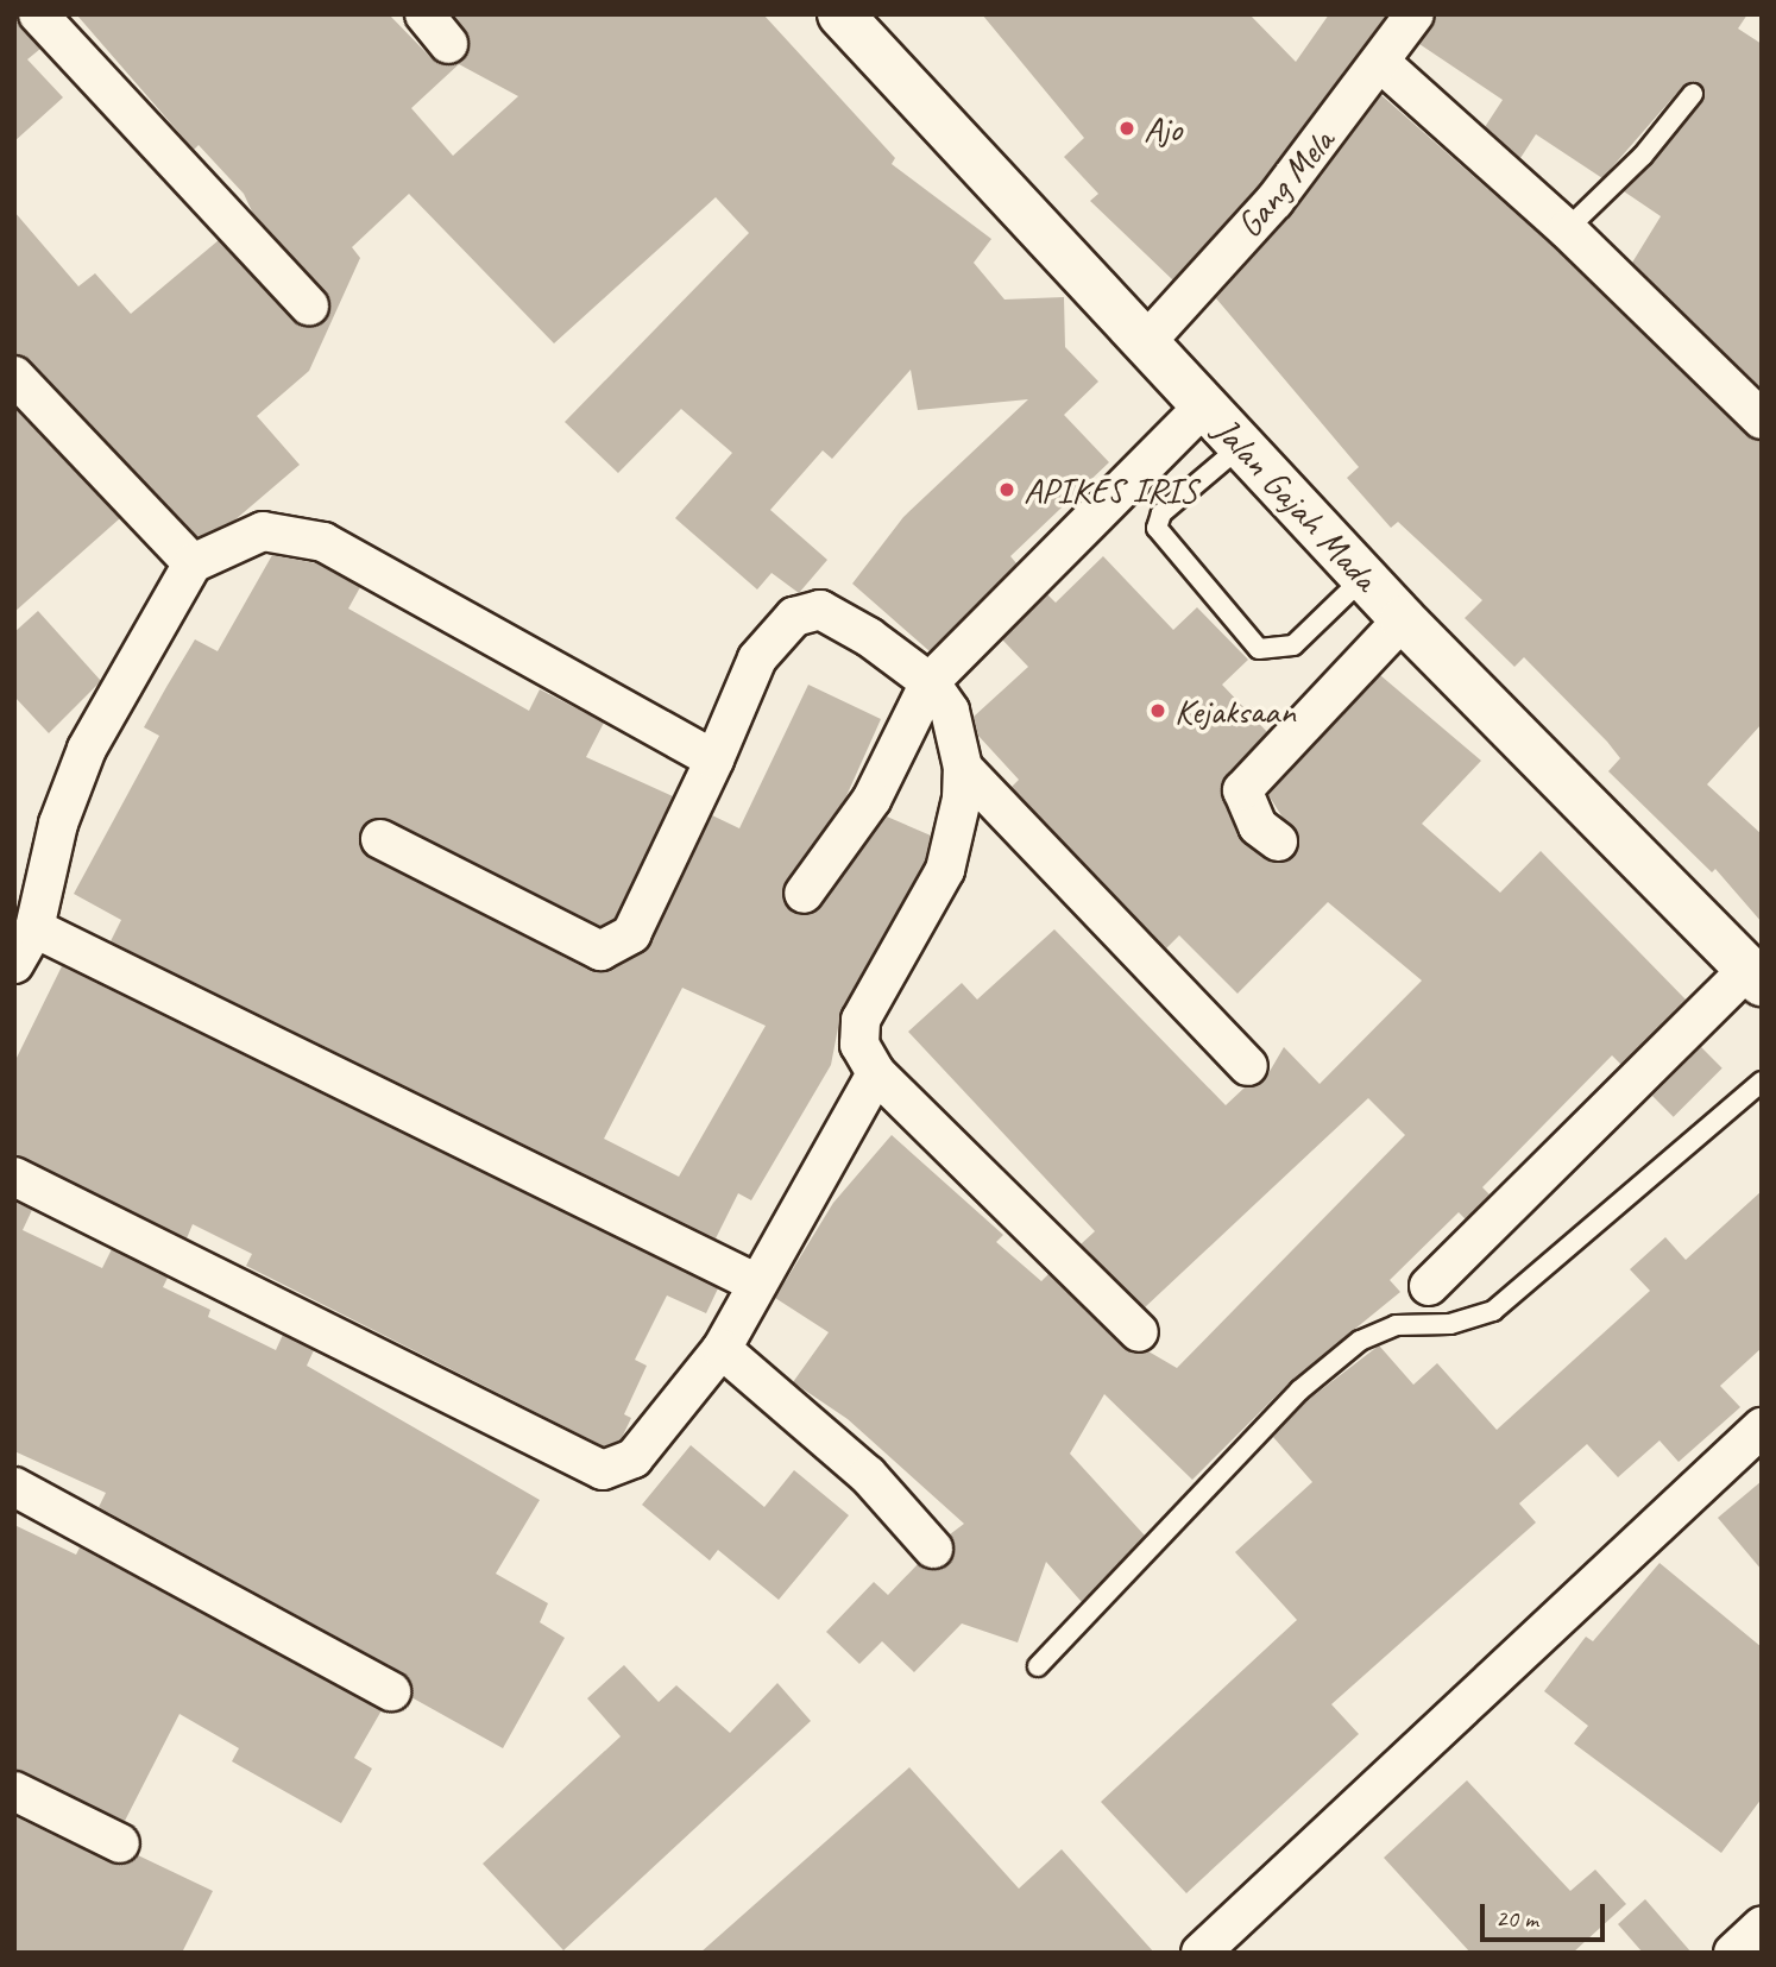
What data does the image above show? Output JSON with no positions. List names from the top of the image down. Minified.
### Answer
{"streets":{"main road":["Jalan Gajah Mada"],"street":["Gang Mela"]},"crossings":[["Gang Mela","Jalan Gajah Mada"]],"places":["Ajo","APIKES IRIS","Kejaksaan"],"scale_bar":"20 m"}
